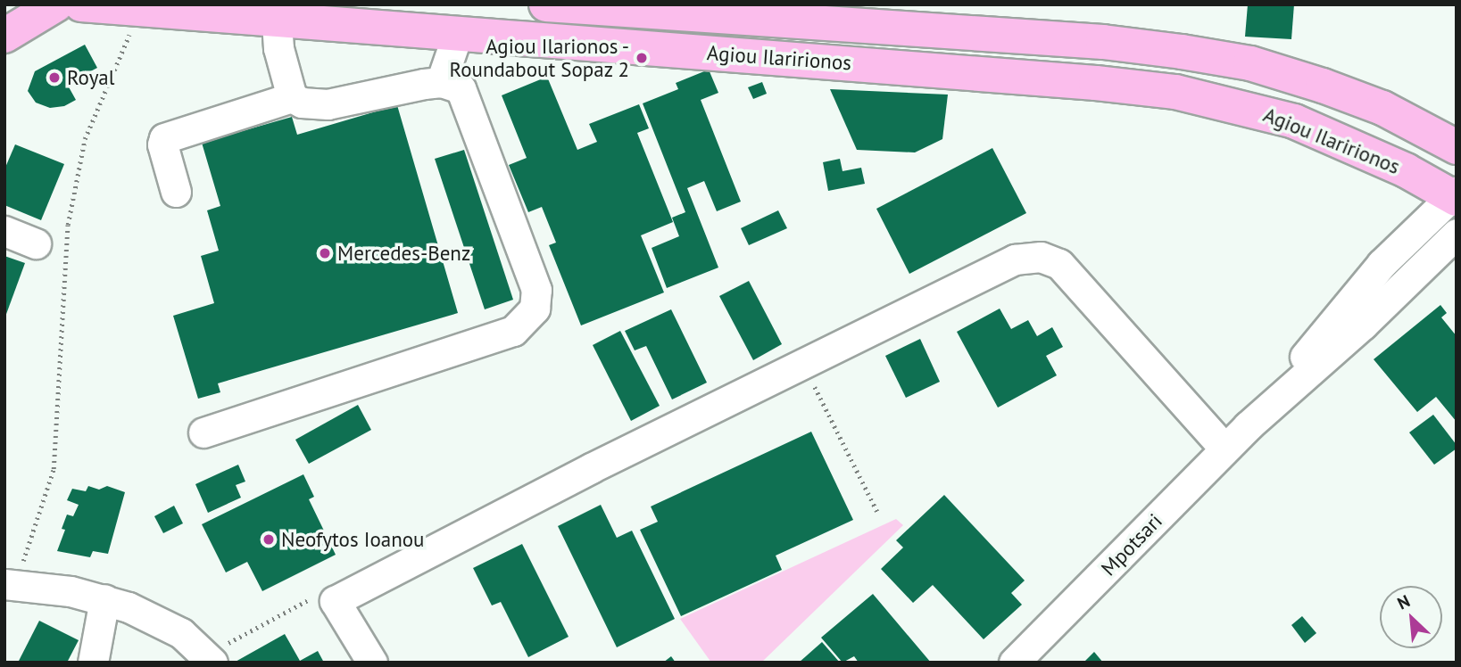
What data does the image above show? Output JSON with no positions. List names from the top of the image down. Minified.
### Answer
{"streets":{"main road":["Agiou Ilaririonos"],"street":["Mpotsari"]},"crossings":[["Agiou Ilaririonos","Mpotsari"]],"places":["Agiou Ilarionos - Roundabout Sopaz 2","Royal","Mercedes-Benz","Neofytos Ioanou"],"north":"top left"}
